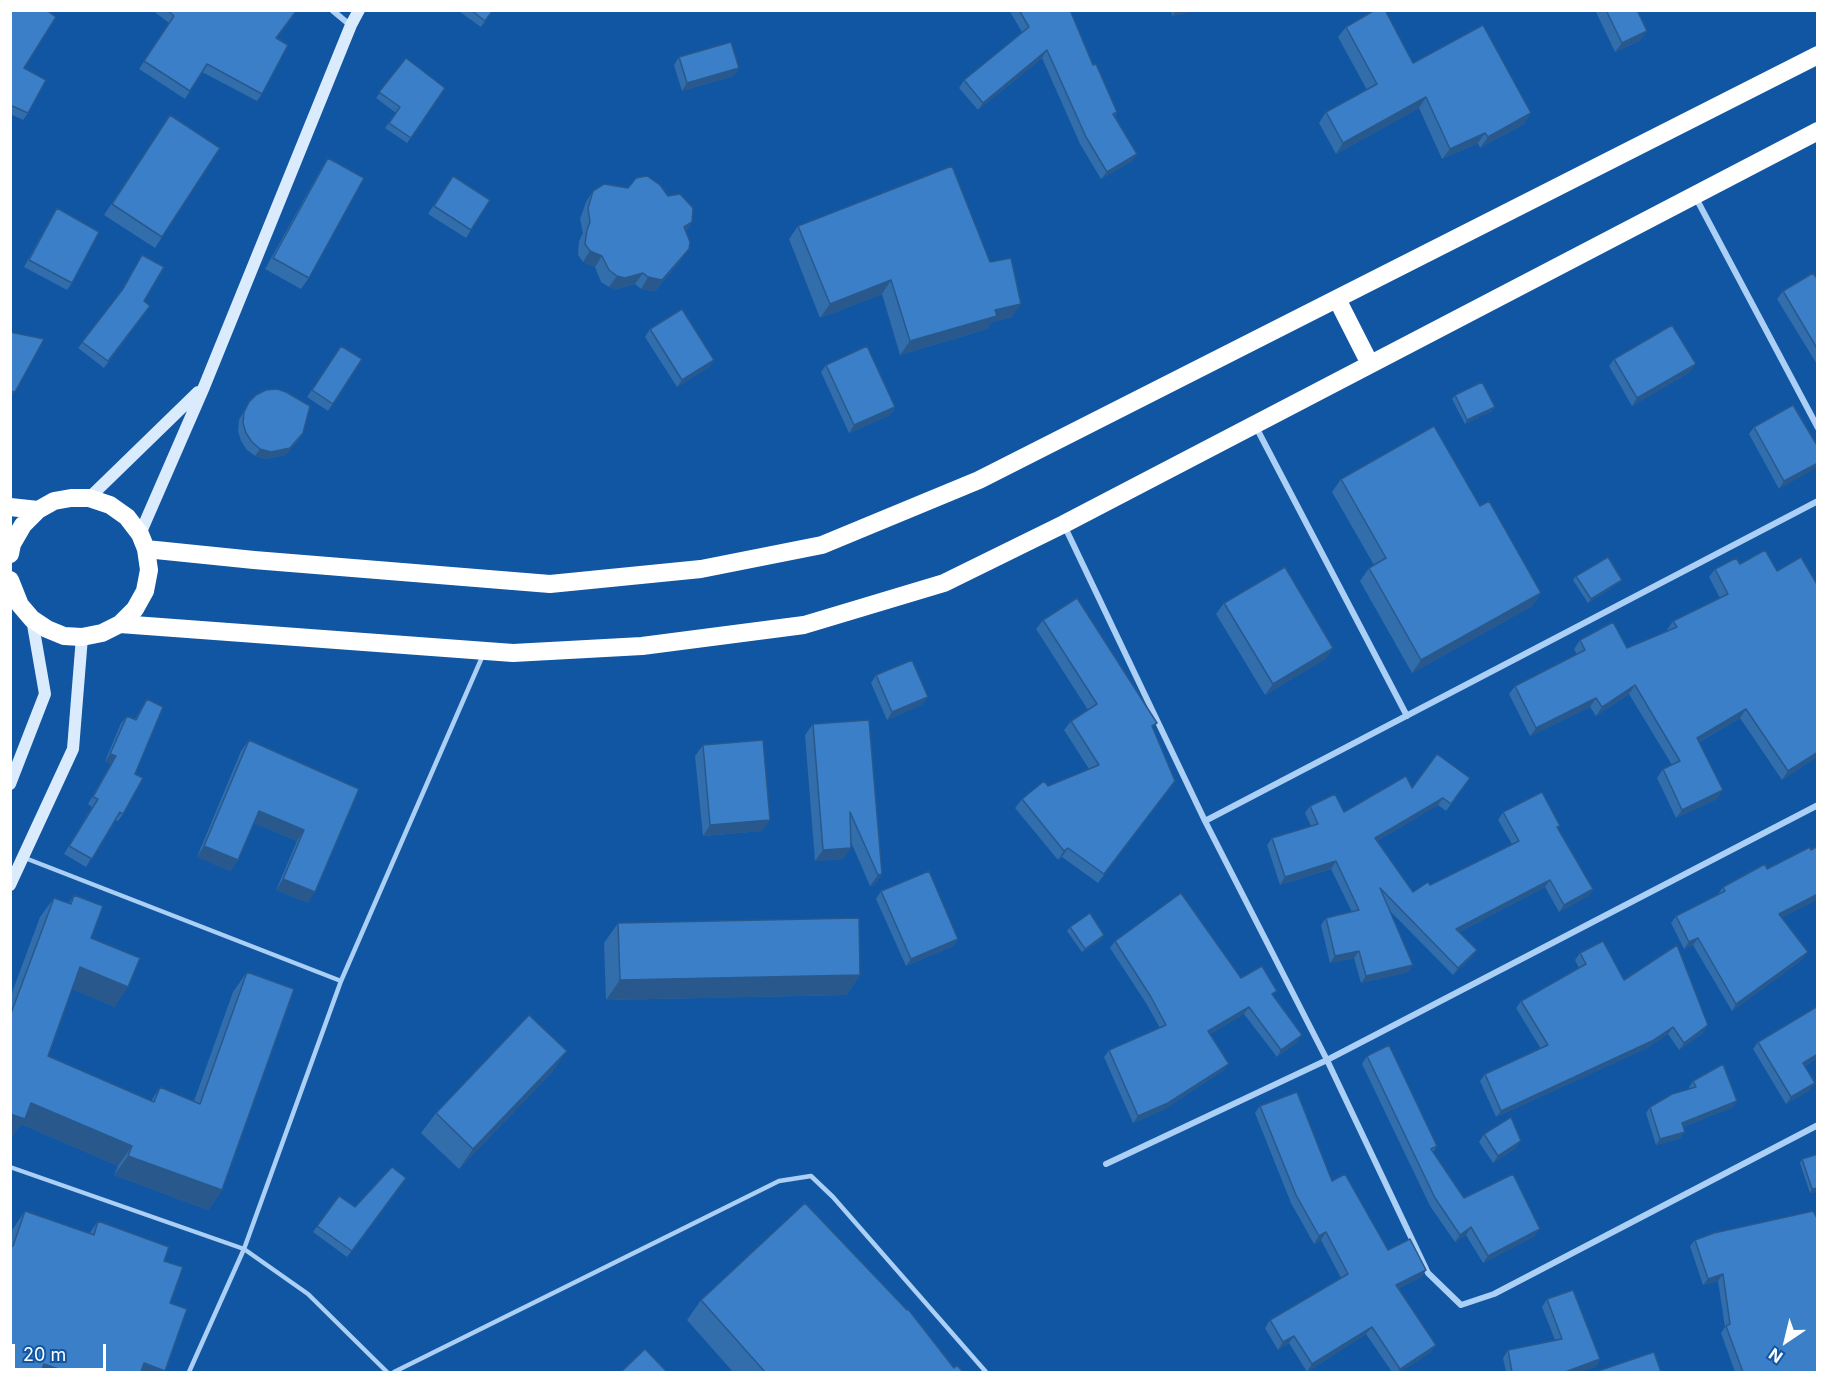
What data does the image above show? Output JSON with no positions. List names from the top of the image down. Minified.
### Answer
{"scale_bar":"20 m","north":"bottom left"}
